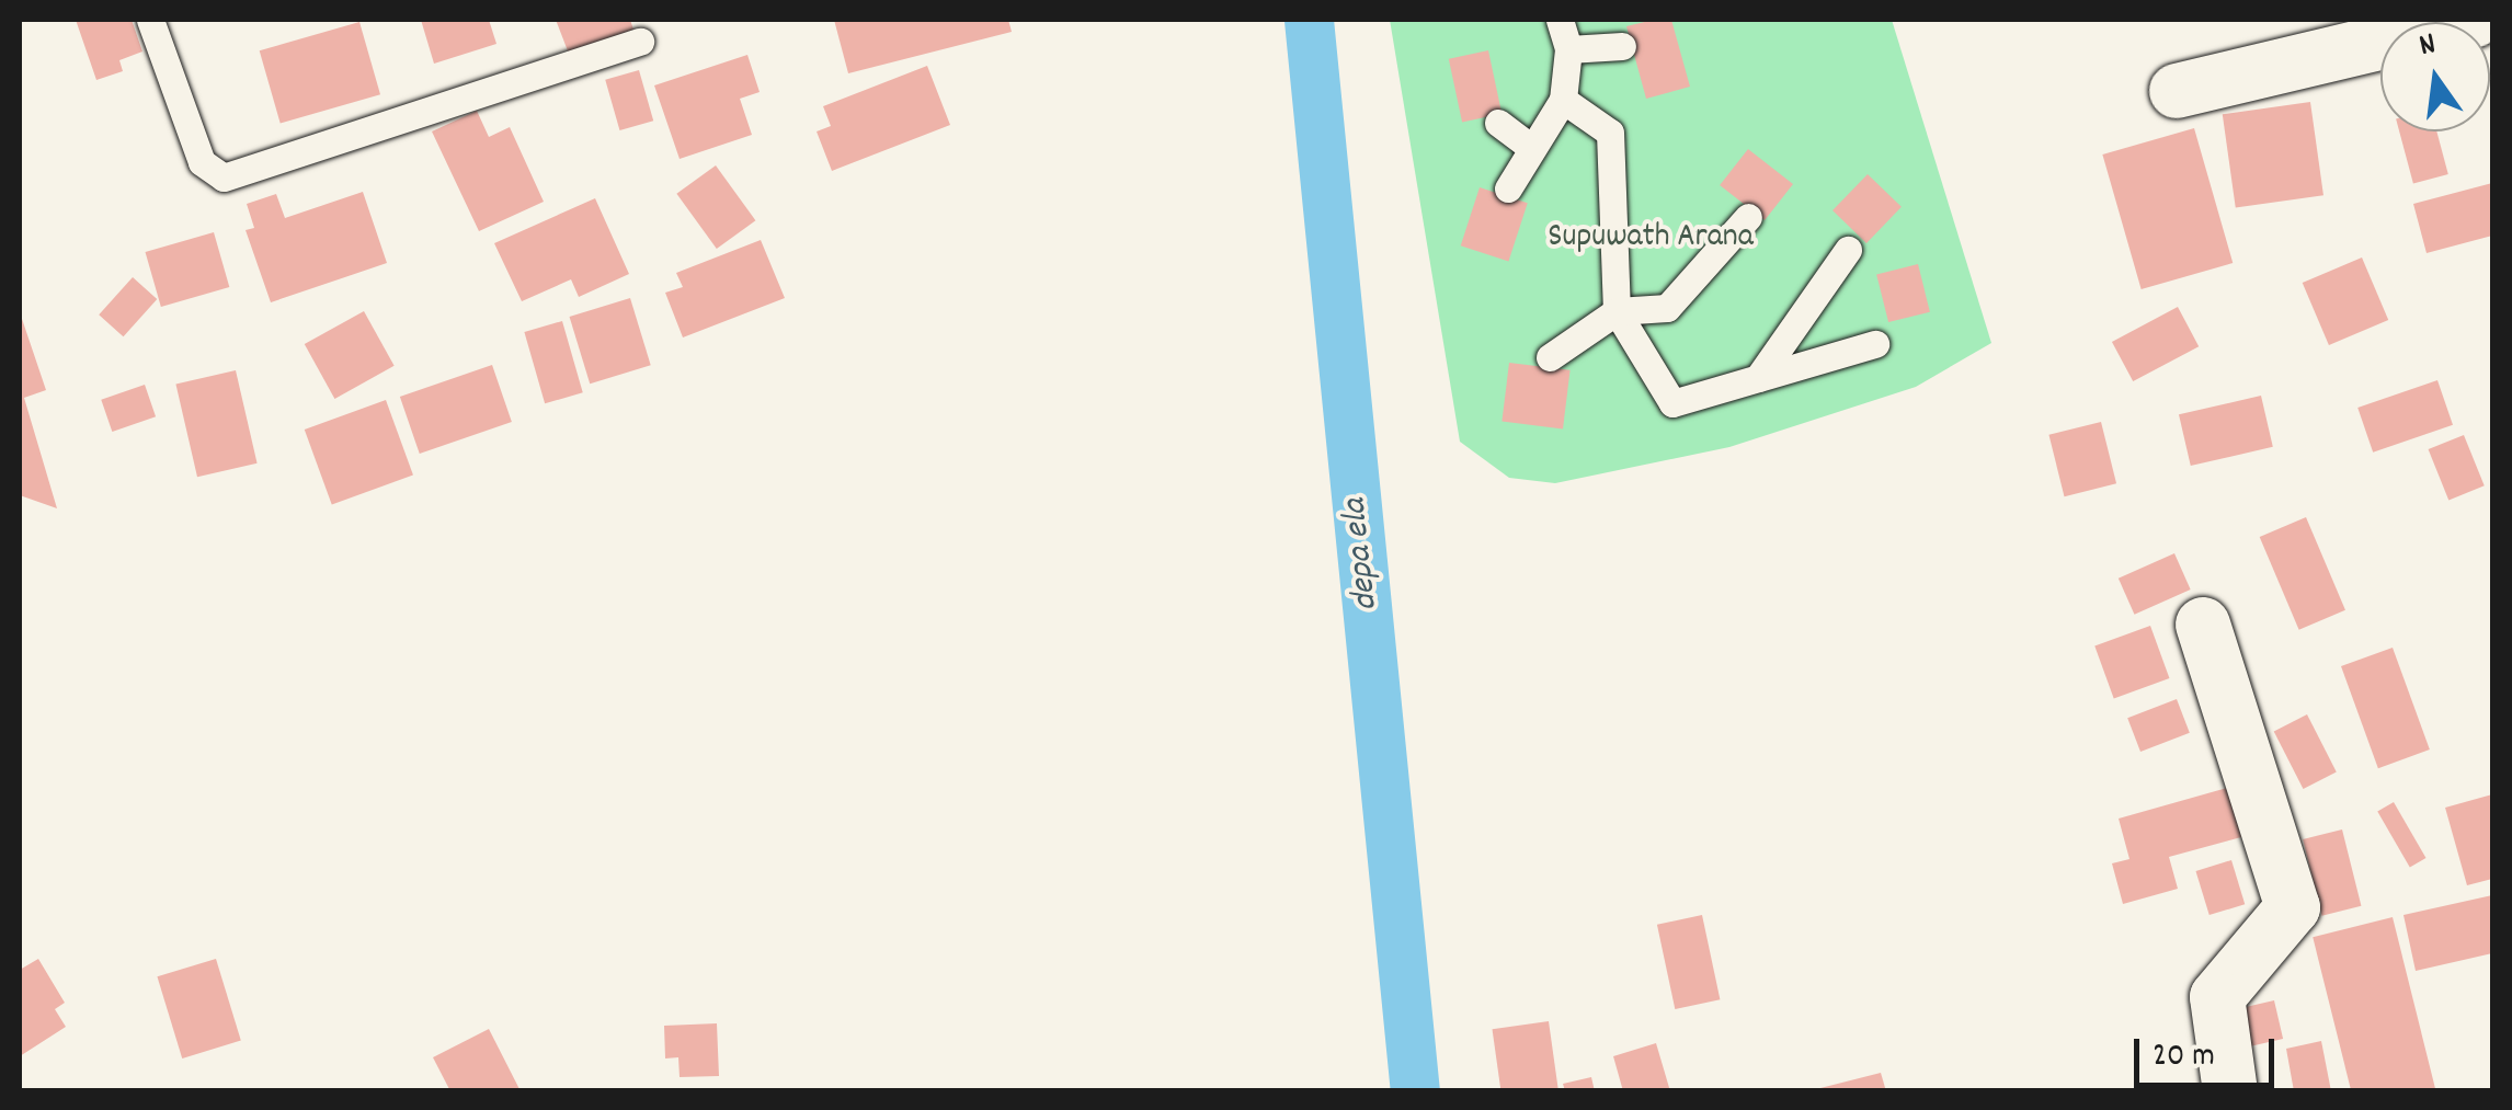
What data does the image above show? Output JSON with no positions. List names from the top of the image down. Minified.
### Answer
{"water":["depa ela"],"parks":["Supuwath Arana"],"scale_bar":"20 m","north":"top"}
